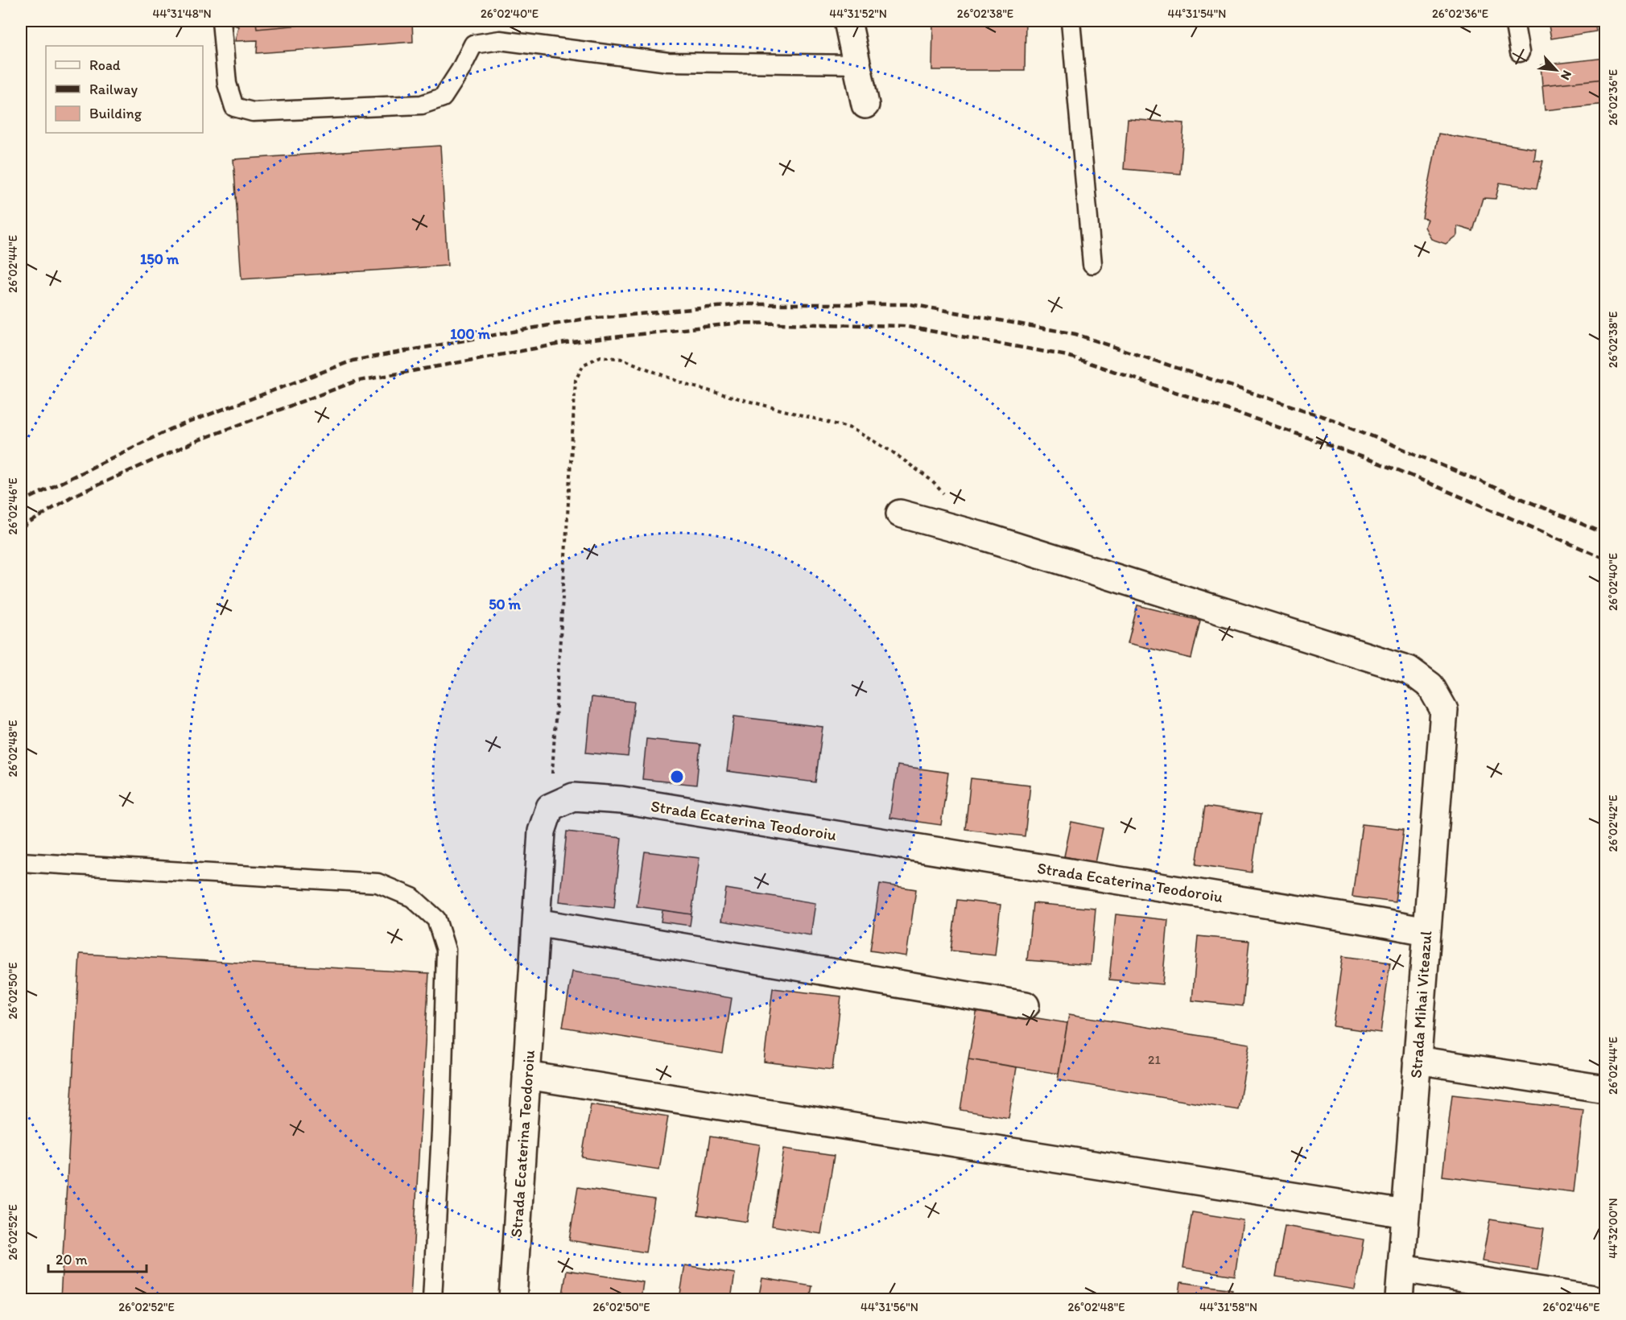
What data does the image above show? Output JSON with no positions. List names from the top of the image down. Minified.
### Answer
{"streets":{"street":["Strada Ecaterina Teodoroiu","Strada Mihai Viteazul"]},"crossings":[["Strada Ecaterina Teodoroiu","Strada Mihai Viteazul"]],"house_numbers":["21"],"legend":["Road","Railway","Building"],"scale_bar":"20 m","north":"bottom right","coordinates":["44°31'48\"N","26°02'40\"E","44°31'52\"N","26°02'38\"E","44°31'54\"N","26°02'36\"E","26°02'44\"E","26°02'46\"E","26°02'48\"E","26°02'42\"E","26°02'50\"E","44°32'00\"N","26°02'52\"E","44°31'56\"N","44°31'58\"N"],"rings":["150 m","100 m","50 m"]}
